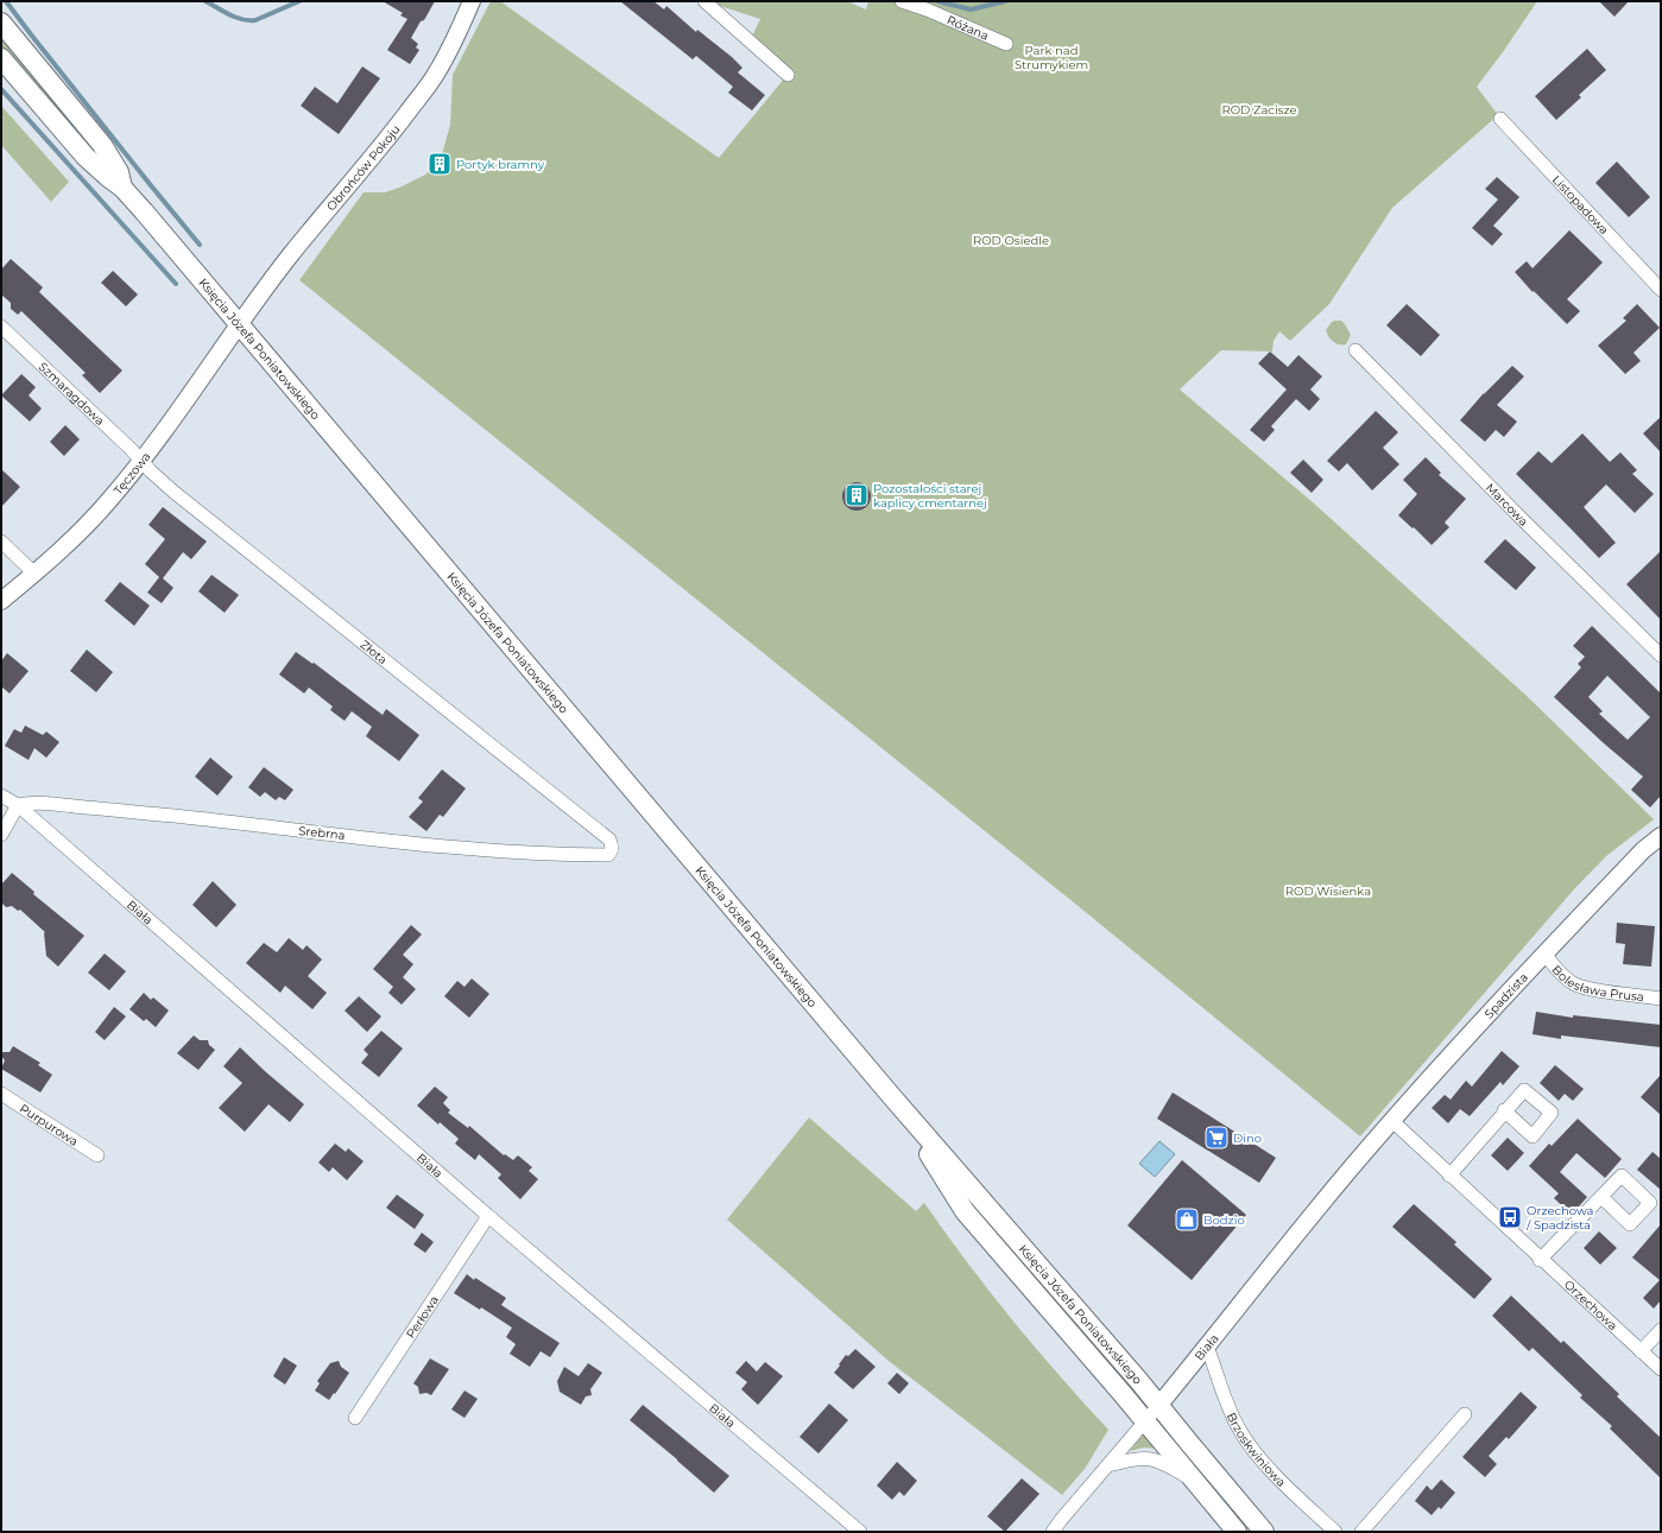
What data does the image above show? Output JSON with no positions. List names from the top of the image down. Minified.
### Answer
{"streets":{"main road":["Księcia Józefa Poniatowskiego"],"street":["Różana","Obrońców Pokoju","Listopadowa","Szmaragdowa","Tęczowa","Marcowa","Złota","Srebrna","Biała","Bolesława Prusa","Spadzista","Purpurowa","Orzechowa","Perłowa","Brzoskwiniowa"]},"crossings":[["Obrońców Pokoju","Księcia Józefa Poniatowskiego"],["Obrońców Pokoju","Tęczowa"],["Księcia Józefa Poniatowskiego","Tęczowa"],["Księcia Józefa Poniatowskiego","Biała"],["Szmaragdowa","Tęczowa"],["Szmaragdowa","Złota"],["Tęczowa","Złota"],["Złota","Srebrna"],["Srebrna","Biała"],["Biała","Spadzista"],["Biała","Perłowa"],["Biała","Brzoskwiniowa"],["Bolesława Prusa","Spadzista"],["Spadzista","Orzechowa"]],"parks":["Park nad Strumykiem","ROD Zacisze","ROD Osiedle","ROD Wisienka"],"places":{"building":["Portyk bramny","Pozostałości starej kaplicy cmentarnej"],"supermarket":["Dino"],"bus stop":["Orzechowa / Spadzista"],"shop":["Bodzio"]}}
